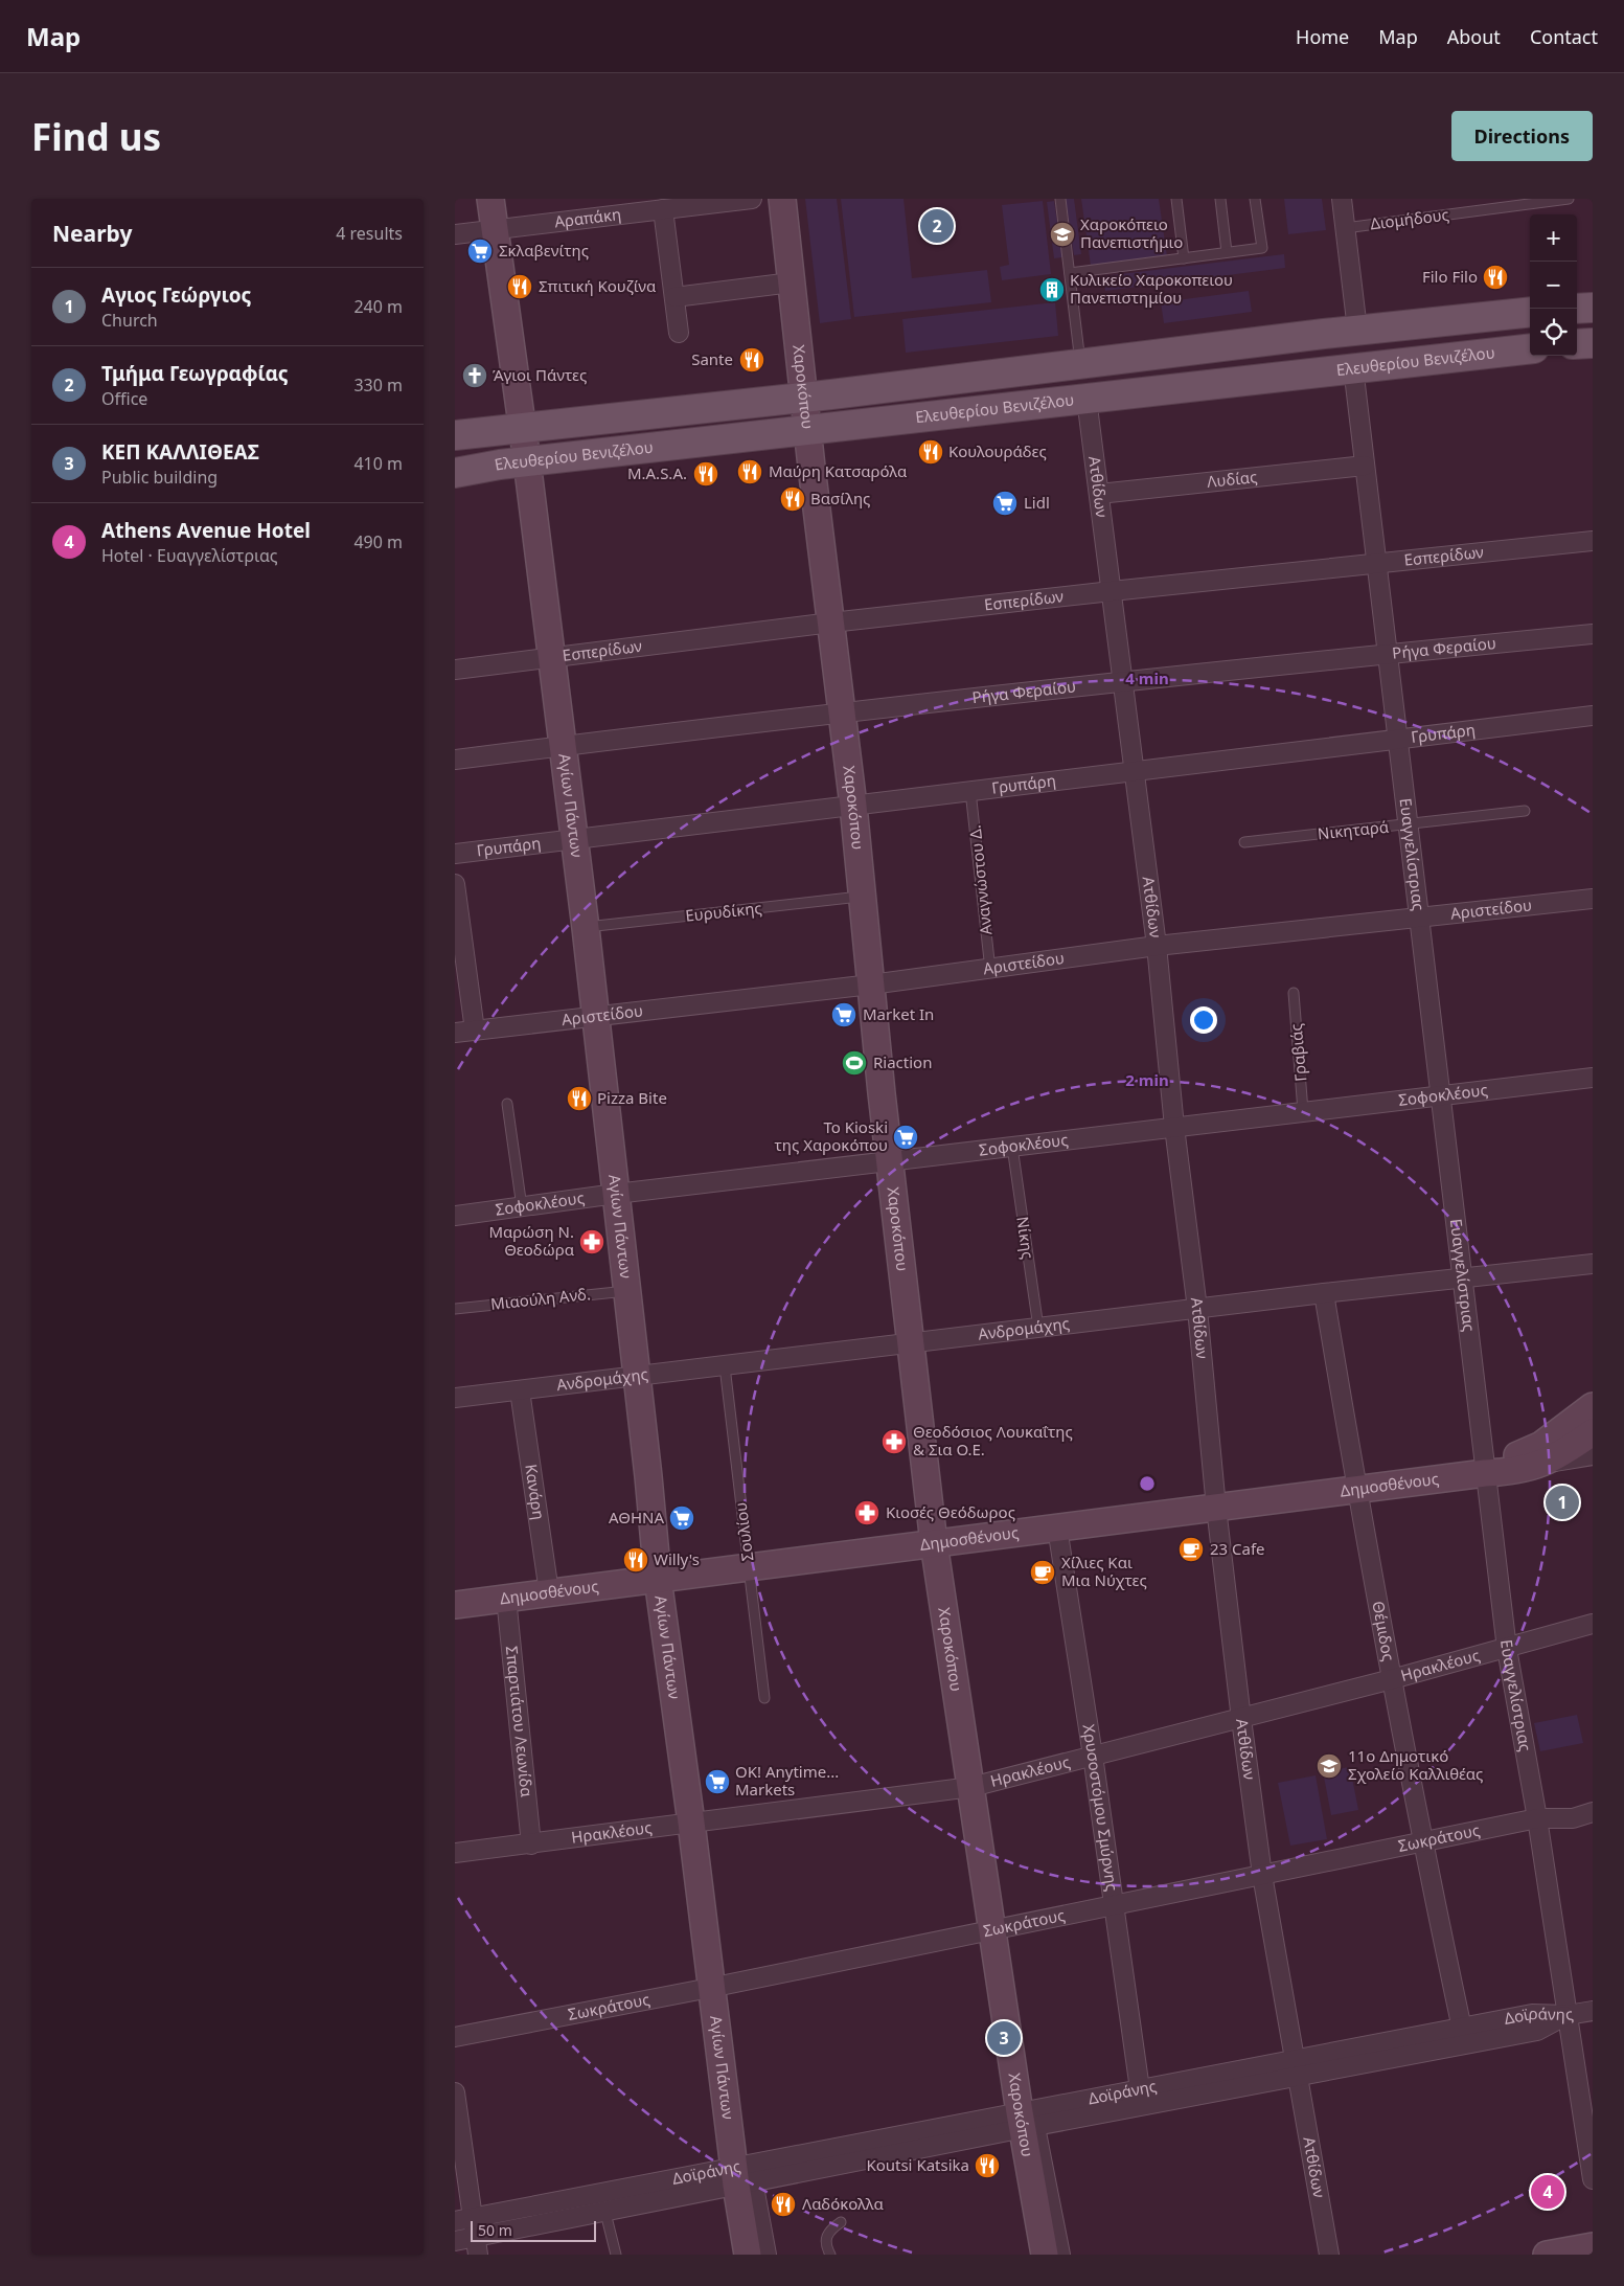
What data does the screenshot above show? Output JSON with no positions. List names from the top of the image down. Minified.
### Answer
{"streets":{"main road":["Ελευθερίου Βενιζέλου"],"street":["Αραπάκη","Χαροκόπου","Λυδίας","Ατθίδων","Εσπερίδων","Ρήγα Φεραίου","Γρυπάρη","Αγίων Πάντων","Ευαγγελίστριας","Αριστείδου","Σοφοκλέους","Ανδρομάχης","Δημοσθένους","Κανάρη","Θέμιδος","Ηρακλέους","Σπαρτιάτου Λεωνίδα","Χρυσοστόμου Σμύρνης","Σωκράτους","Δοϊράνης"],"lane":["Διομήδους","Νικηταρά","Αναγνώστου Δ.","Ευρυδίκης","Γραβιάς","Νίκης","Μιαούλη Ανδ.","Σουλίου"]},"crossings":[["Αραπάκη","Αγίων Πάντων"],["Ελευθερίου Βενιζέλου","Χαροκόπου"],["Ελευθερίου Βενιζέλου","Ατθίδων"],["Ελευθερίου Βενιζέλου","Αγίων Πάντων"],["Ελευθερίου Βενιζέλου","Ευαγγελίστριας"],["Χαροκόπου","Εσπερίδων"],["Χαροκόπου","Ρήγα Φεραίου"],["Χαροκόπου","Γρυπάρη"],["Χαροκόπου","Αριστείδου"],["Χαροκόπου","Ευρυδίκης"],["Χαροκόπου","Σοφοκλέους"],["Χαροκόπου","Ανδρομάχης"],["Χαροκόπου","Δημοσθένους"],["Χαροκόπου","Ηρακλέους"],["Χαροκόπου","Σωκράτους"],["Χαροκόπου","Δοϊράνης"],["Λυδίας","Ατθίδων"],["Λυδίας","Ευαγγελίστριας"],["Ατθίδων","Εσπερίδων"],["Ατθίδων","Ρήγα Φεραίου"],["Ατθίδων","Γρυπάρη"],["Ατθίδων","Αριστείδου"],["Ατθίδων","Σοφοκλέους"],["Ατθίδων","Ανδρομάχης"],["Ατθίδων","Δημοσθένους"],["Ατθίδων","Ηρακλέους"],["Ατθίδων","Σωκράτους"],["Ατθίδων","Δοϊράνης"],["Εσπερίδων","Αγίων Πάντων"],["Εσπερίδων","Ευαγγελίστριας"],["Ρήγα Φεραίου","Αγίων Πάντων"],["Ρήγα Φεραίου","Ευαγγελίστριας"],["Γρυπάρη","Αγίων Πάντων"],["Γρυπάρη","Ευαγγελίστριας"],["Γρυπάρη","Αναγνώστου Δ."],["Αγίων Πάντων","Αριστείδου"],["Αγίων Πάντων","Ευρυδίκης"],["Αγίων Πάντων","Σοφοκλέους"],["Αγίων Πάντων","Μιαούλη Ανδ."],["Αγίων Πάντων","Ανδρομάχης"],["Αγίων Πάντων","Δημοσθένους"],["Αγίων Πάντων","Ηρακλέους"],["Αγίων Πάντων","Σωκράτους"],["Αγίων Πάντων","Δοϊράνης"],["Νικηταρά","Ευαγγελίστριας"],["Ευαγγελίστριας","Αριστείδου"],["Ευαγγελίστριας","Σοφοκλέους"],["Ευαγγελίστριας","Ανδρομάχης"],["Ευαγγελίστριας","Δημοσθένους"],["Ευαγγελίστριας","Ηρακλέους"],["Ευαγγελίστριας","Σωκράτους"],["Ευαγγελίστριας","Δοϊράνης"],["Αναγνώστου Δ.","Αριστείδου"],["Γραβιάς","Σοφοκλέους"],["Σοφοκλέους","Νίκης"],["Νίκης","Ανδρομάχης"],["Ανδρομάχης","Κανάρη"],["Ανδρομάχης","Σουλίου"],["Ανδρομάχης","Θέμιδος"],["Δημοσθένους","Κανάρη"],["Δημοσθένους","Σουλίου"],["Δημοσθένους","Θέμιδος"],["Δημοσθένους","Σπαρτιάτου Λεωνίδα"],["Δημοσθένους","Χρυσοστόμου Σμύρνης"],["Θέμιδος","Ηρακλέους"],["Θέμιδος","Σωκράτους"],["Θέμιδος","Δοϊράνης"],["Ηρακλέους","Σπαρτιάτου Λεωνίδα"],["Ηρακλέους","Χρυσοστόμου Σμύρνης"],["Χρυσοστόμου Σμύρνης","Σωκράτους"],["Χρυσοστόμου Σμύρνης","Δοϊράνης"]],"places":{"school or university":["Χαροκόπειο Πανεπιστήμιο","11ο Δημοτικό Σχολείο Καλλιθέας"],"supermarket":["Σκλαβενίτης","Lidl","Market In","Το Kioski της Χαροκόπου","ΑΘΗΝΑ","OK! Anytime... Markets"],"restaurant":["Filo Filo","Σπιτική Κουζίνα","Sante","Κουλουράδες","Μαύρη Κατσαρόλα","M.A.S.A.","Βασίλης","Pizza Bite","Willy's","Koutsi Katsika","Λαδόκολλα"],"building":["Κυλικείο Χαροκοπειου Πανεπιστημίου"],"church":["Άγιοι Πάντες"],"sports":["Riaction"],"pharmacy":["Μαρώση Ν. Θεοδώρα","Θεοδόσιος Λουκαΐτης & Σια Ο.Ε.","Κιοσές Θεόδωρος"],"cafe":["23 Cafe","Χίλιες Και Μια Νύχτες"]},"scale_bar":"50 m","page":{"header":"Map","nav":["Home","Map","About","Contact"],"buttons":"Directions","title":"Find us","heading":["Nearby","4 results"],"pins":["2","1","3","4"],"map_buttons":["+","−"],"list":[{"mark":"1","name":"Αγιος Γεώργιος","note":"Church","value":"240 m"},{"mark":"2","name":"Τμήμα Γεωγραφίας","note":"Office","value":"330 m"},{"mark":"3","name":"ΚΕΠ ΚΑΛΛΙΘΕΑΣ","note":"Public building","value":"410 m"},{"mark":"4","name":"Athens Avenue Hotel","note":"Hotel · Ευαγγελίστριας","value":"490 m"}],"scale":"50 m"},"rings":["4 min","2 min"]}
